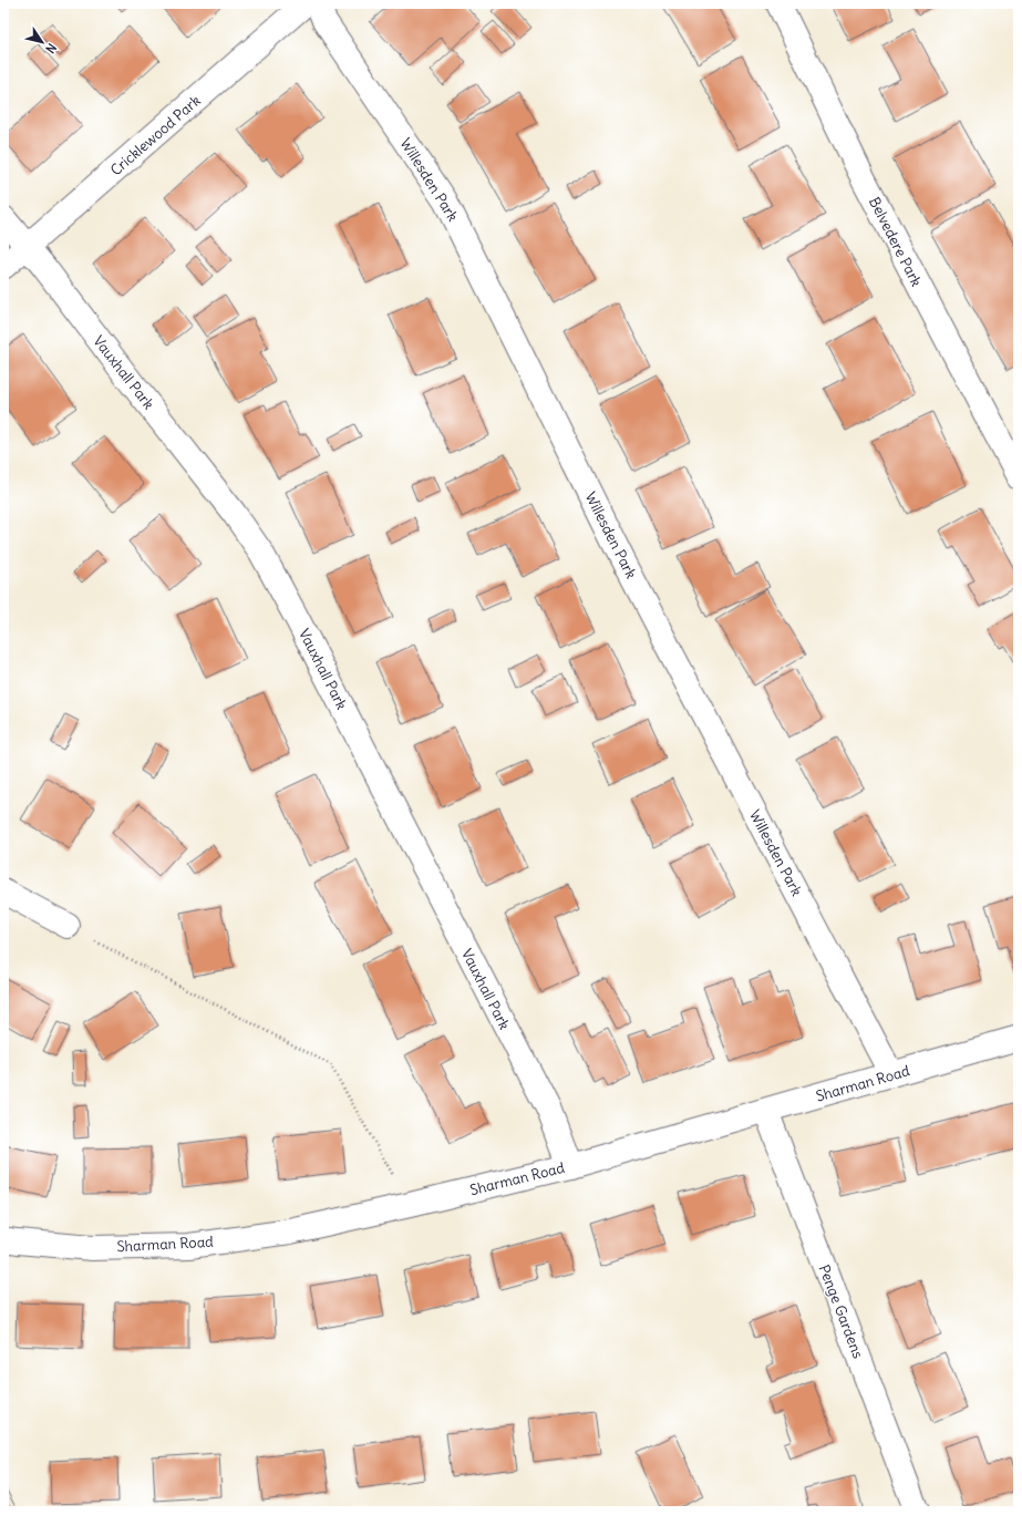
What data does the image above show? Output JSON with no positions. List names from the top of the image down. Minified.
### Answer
{"streets":{"street":["Cricklewood Park","Willesden Park","Belvedere Park","Vauxhall Park","Sharman Road","Penge Gardens"]},"crossings":[["Cricklewood Park","Vauxhall Park"],["Willesden Park","Sharman Road"],["Vauxhall Park","Sharman Road"],["Sharman Road","Penge Gardens"]],"north":"bottom right"}
